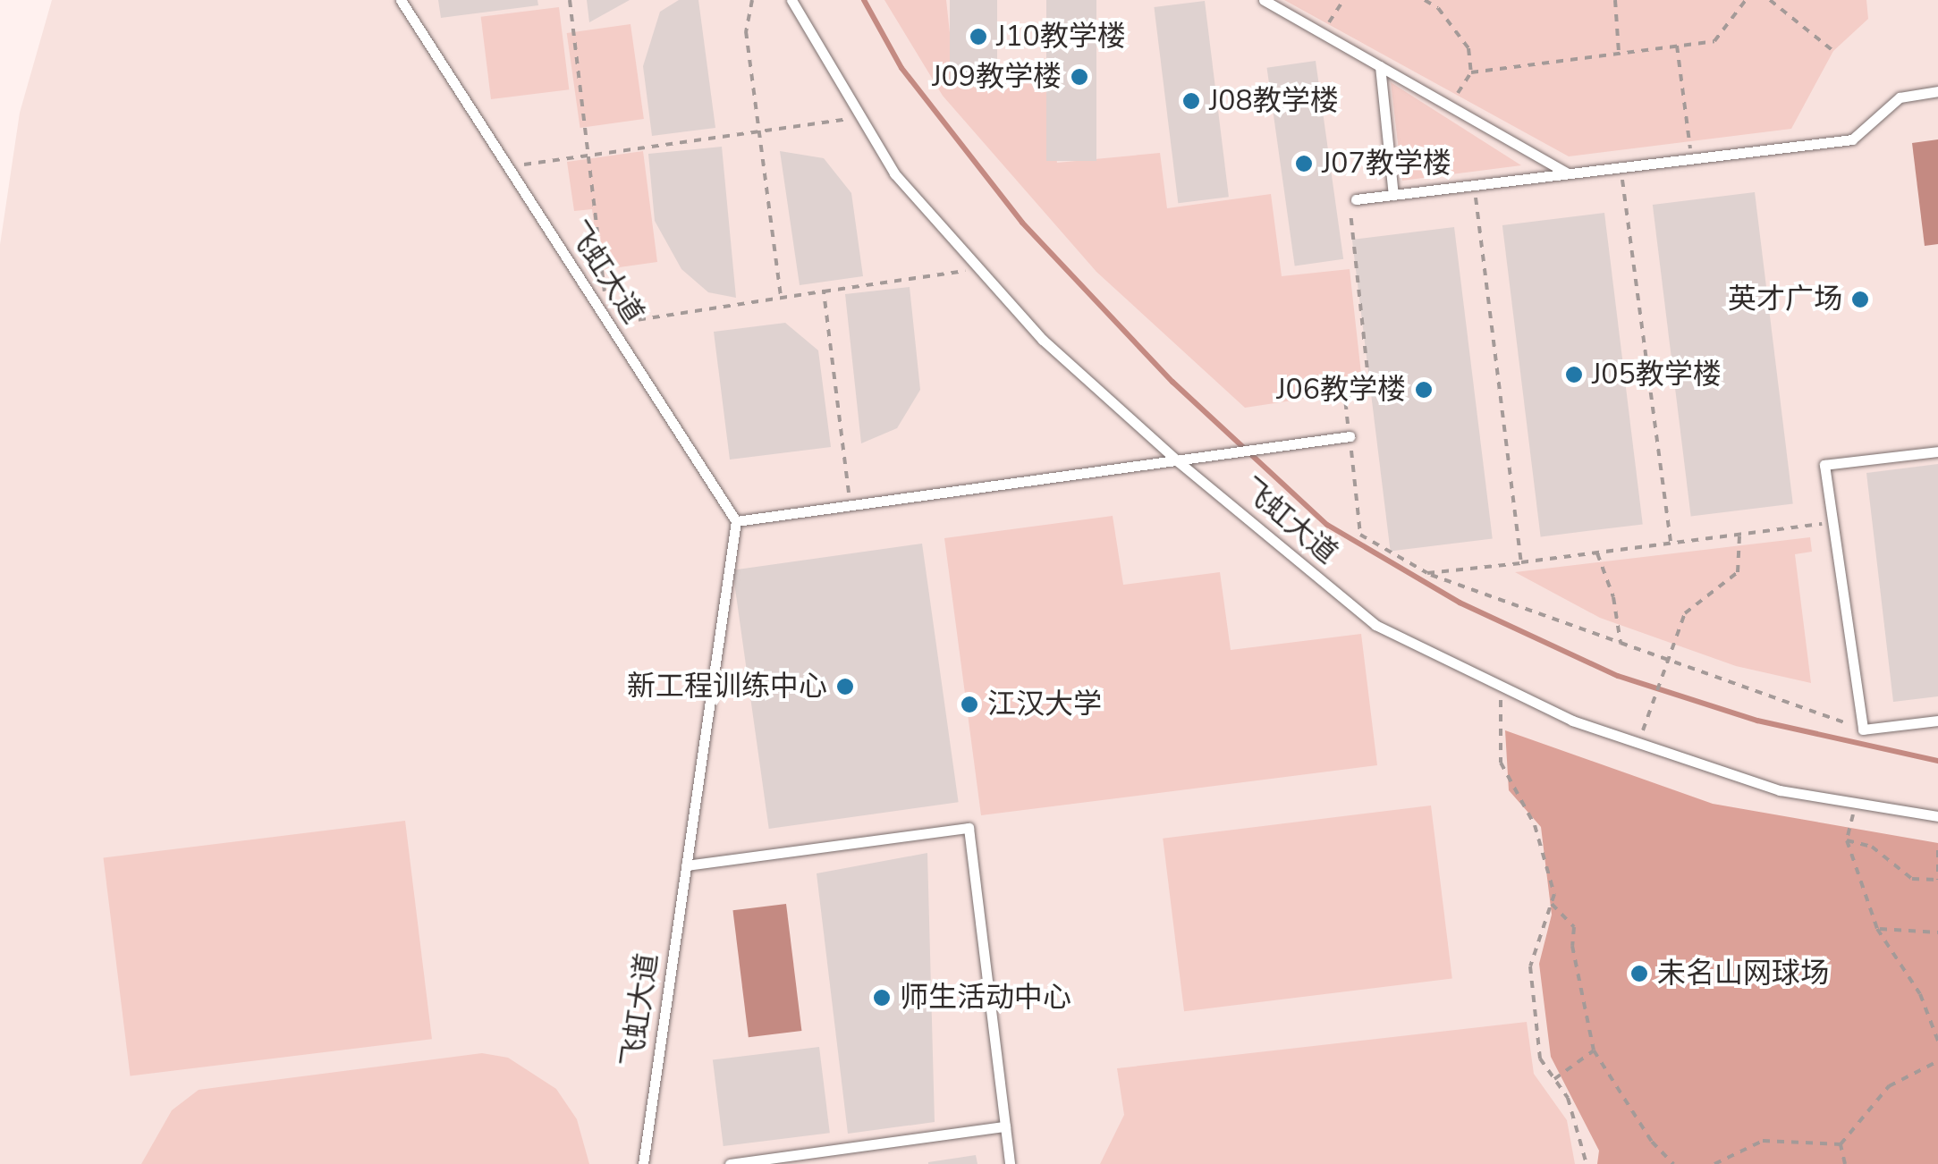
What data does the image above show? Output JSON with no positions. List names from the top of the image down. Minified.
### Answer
{"streets":{"lane":["飞虹大道"]},"places":["J10教学楼","J09教学楼","J08教学楼","J07教学楼","英才广场","J05教学楼","J06教学楼","新工程训练中心","江汉大学","未名山网球场","师生活动中心"]}
